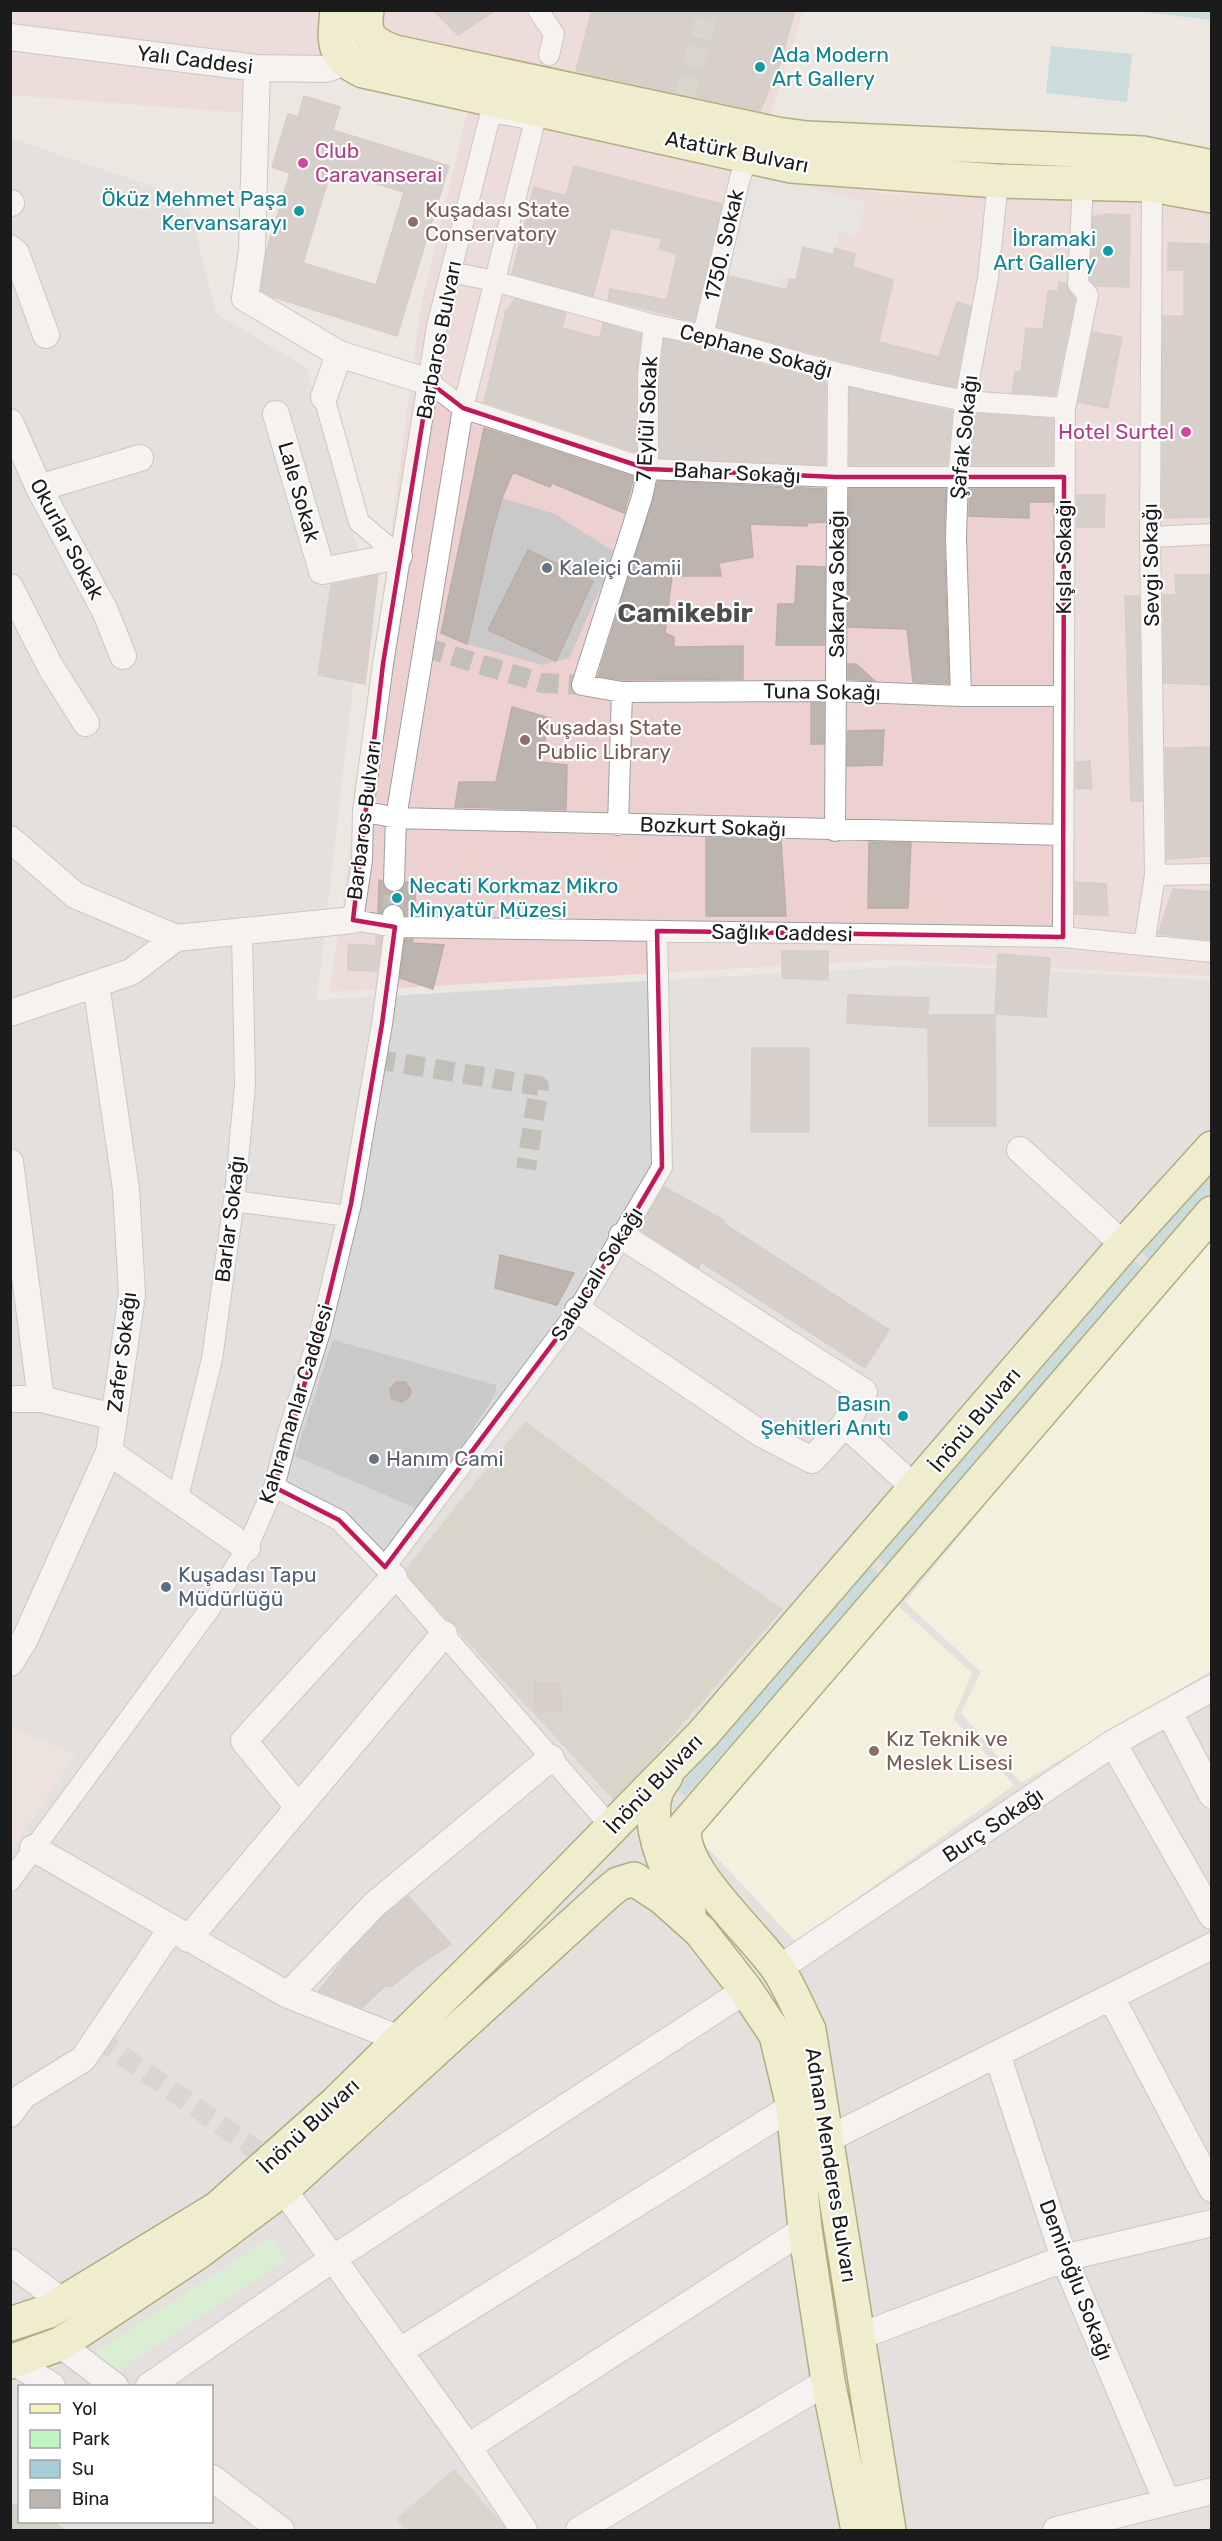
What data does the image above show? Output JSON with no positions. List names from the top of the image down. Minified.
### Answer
{"streets":{"main road":["Atatürk Bulvarı","İnönü Bulvarı","Adnan Menderes Bulvarı"],"street":["Yalı Caddesi","1750. Sokak","Barbaros Bulvarı","Cephane Sokağı","7 Eylül Sokak","Şafak Sokağı","Bahar Sokağı","Lale Sokak","Okurlar Sokak","Kışla Sokağı","Sevgi Sokağı","Sakarya Sokağı","Tuna Sokağı","Bozkurt Sokağı","Sağlık Caddesi","Barlar Sokağı","Sabucalı Sokağı","Zafer Sokağı","Kahramanlar Caddesi","Burç Sokağı","Demiroğlu Sokağı"]},"crossings":[["Yalı Caddesi","Atatürk Bulvarı"],["Atatürk Bulvarı","1750. Sokak"],["Atatürk Bulvarı","Şafak Sokağı"],["Atatürk Bulvarı","Kışla Sokağı"],["Atatürk Bulvarı","Sevgi Sokağı"],["1750. Sokak","Cephane Sokağı"],["Barbaros Bulvarı","Cephane Sokağı"],["Barbaros Bulvarı","Bahar Sokağı"],["Barbaros Bulvarı","Lale Sokak"],["Barbaros Bulvarı","Bozkurt Sokağı"],["Barbaros Bulvarı","Sağlık Caddesi"],["Cephane Sokağı","7 Eylül Sokak"],["Cephane Sokağı","Şafak Sokağı"],["Cephane Sokağı","Kışla Sokağı"],["Cephane Sokağı","Sakarya Sokağı"],["7 Eylül Sokak","Bahar Sokağı"],["7 Eylül Sokak","Tuna Sokağı"],["Şafak Sokağı","Bahar Sokağı"],["Şafak Sokağı","Tuna Sokağı"],["Bahar Sokağı","Kışla Sokağı"],["Bahar Sokağı","Sakarya Sokağı"],["Kışla Sokağı","Tuna Sokağı"],["Kışla Sokağı","Bozkurt Sokağı"],["Kışla Sokağı","Sağlık Caddesi"],["Sevgi Sokağı","Sağlık Caddesi"],["Sakarya Sokağı","Tuna Sokağı"],["Sakarya Sokağı","Bozkurt Sokağı"],["Sağlık Caddesi","Sabucalı Sokağı"],["Sağlık Caddesi","Kahramanlar Caddesi"],["İnönü Bulvarı","Adnan Menderes Bulvarı"],["Burç Sokağı","Adnan Menderes Bulvarı"]],"districts":["Camikebir"],"places":["Ada Modern Art Gallery","Club Caravanserai","Öküz Mehmet Paşa Kervansarayı","Kuşadası State Conservatory","İbramaki Art Gallery","Hotel Surtel","Kaleiçi Camii","Kuşadası State Public Library","Necati Korkmaz Mikro Minyatür Müzesi","Basın Şehitleri Anıtı","Hanım Cami","Kuşadası Tapu Müdürlüğü","Kız Teknik ve Meslek Lisesi"],"legend":["Yol","Park","Su","Bina"]}
